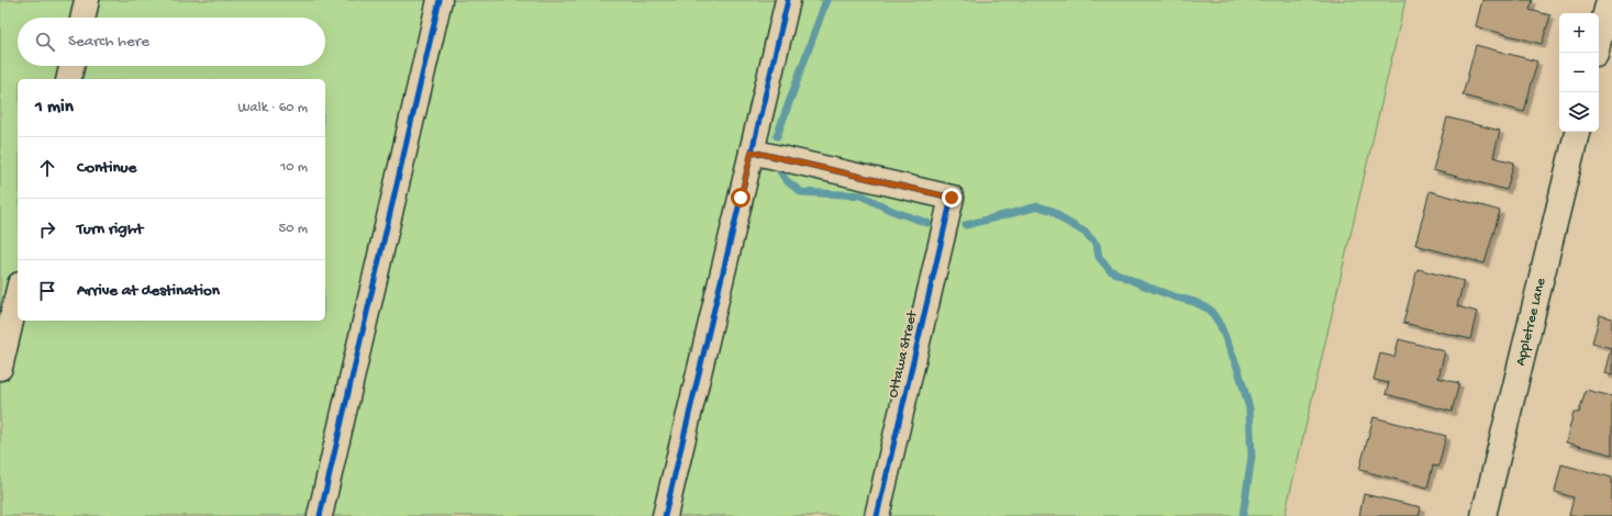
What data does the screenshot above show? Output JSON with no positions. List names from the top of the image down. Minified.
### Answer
{"streets":{"street":["Appletree Lane","Ottawa Street"]},"page":{"map_buttons":["+","−"],"search":"Search here","heading":["1 min","Walk · 60 m"],"list":[["Continue","10 m"],["Turn right","50 m"],"Arrive at destination"]}}
